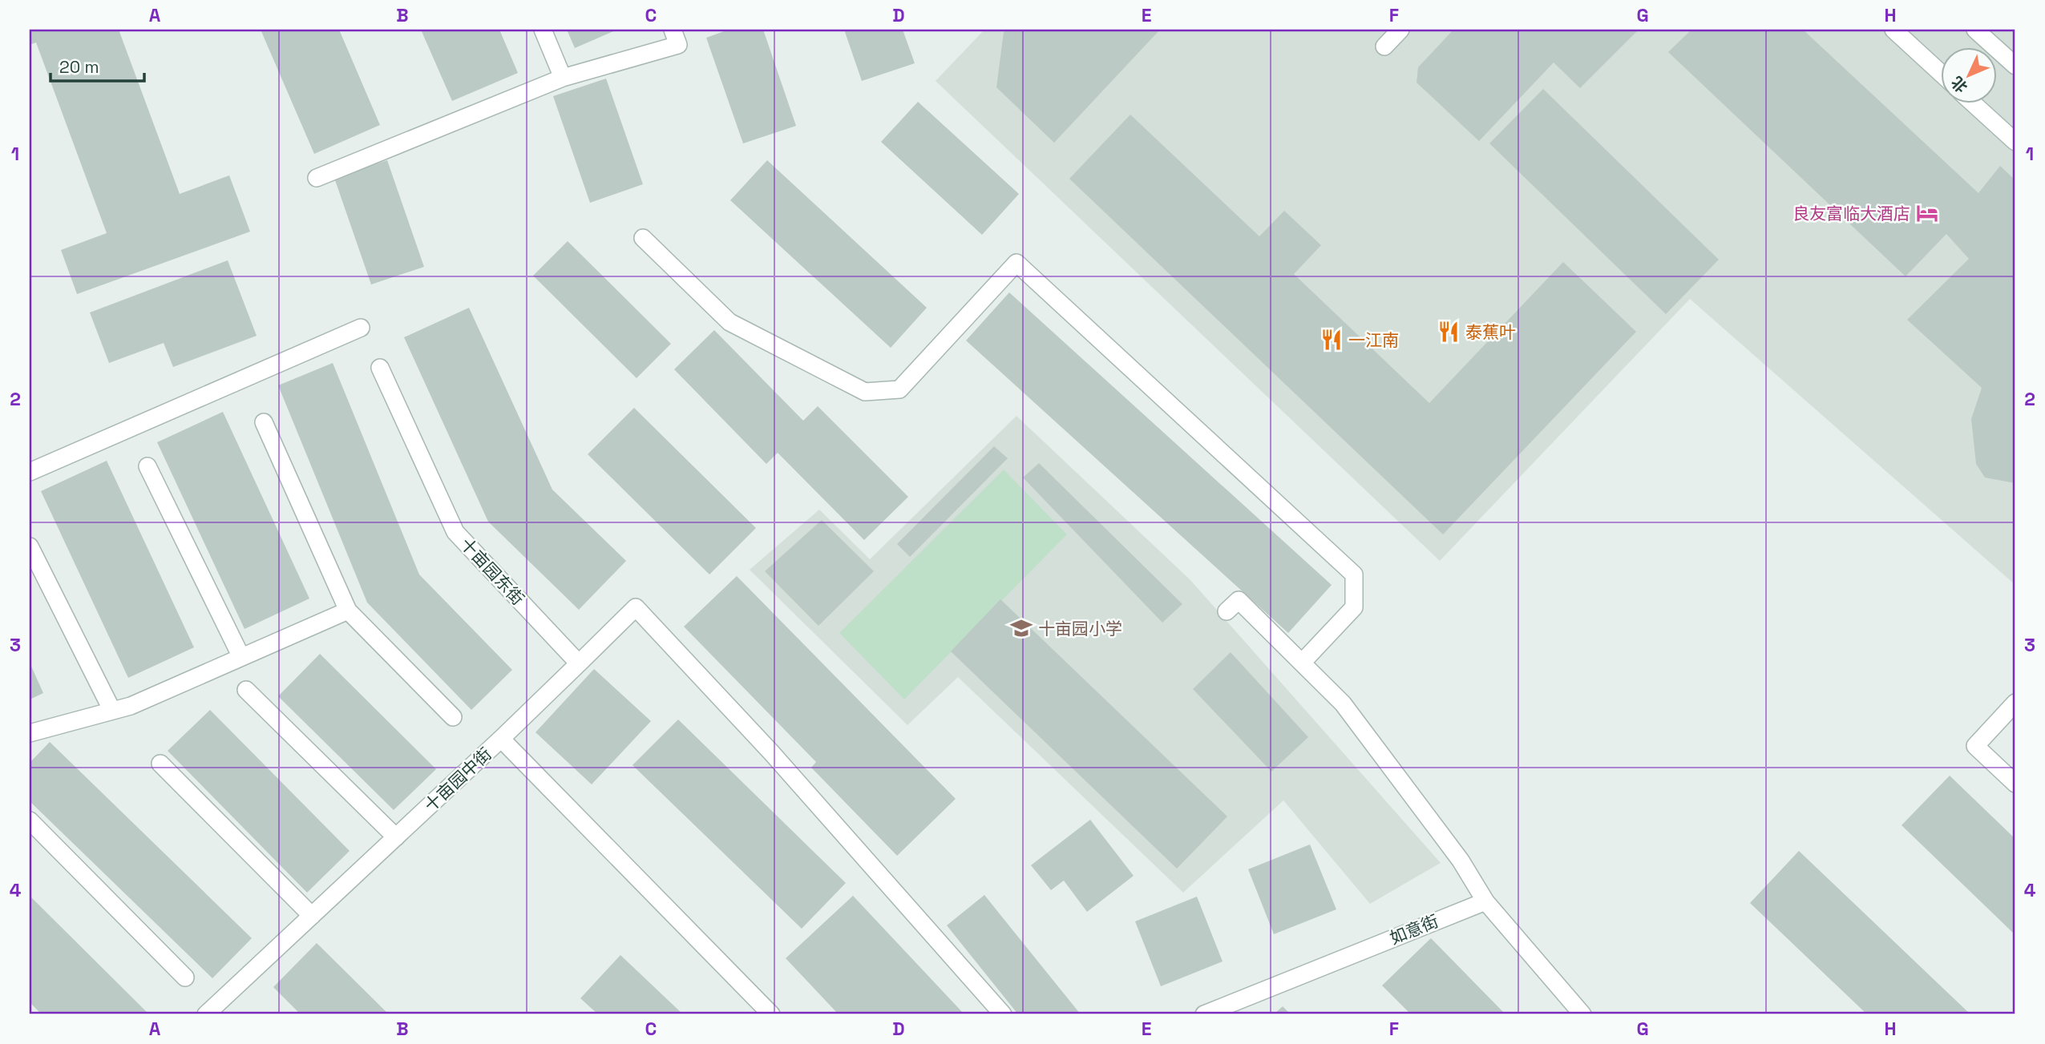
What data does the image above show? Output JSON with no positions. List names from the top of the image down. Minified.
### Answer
{"streets":{"street":["十亩园东街","十亩园中街","如意街"]},"places":{"hotel":["良友富临大酒店"],"restaurant":["泰蕉叶","一江南"],"school or university":["十亩园小学"]},"scale_bar":"20 m","north":"bottom left","grid":{"columns":["A","B","C","D","E","F","G","H"],"rows":["1","2","3","4"]}}
